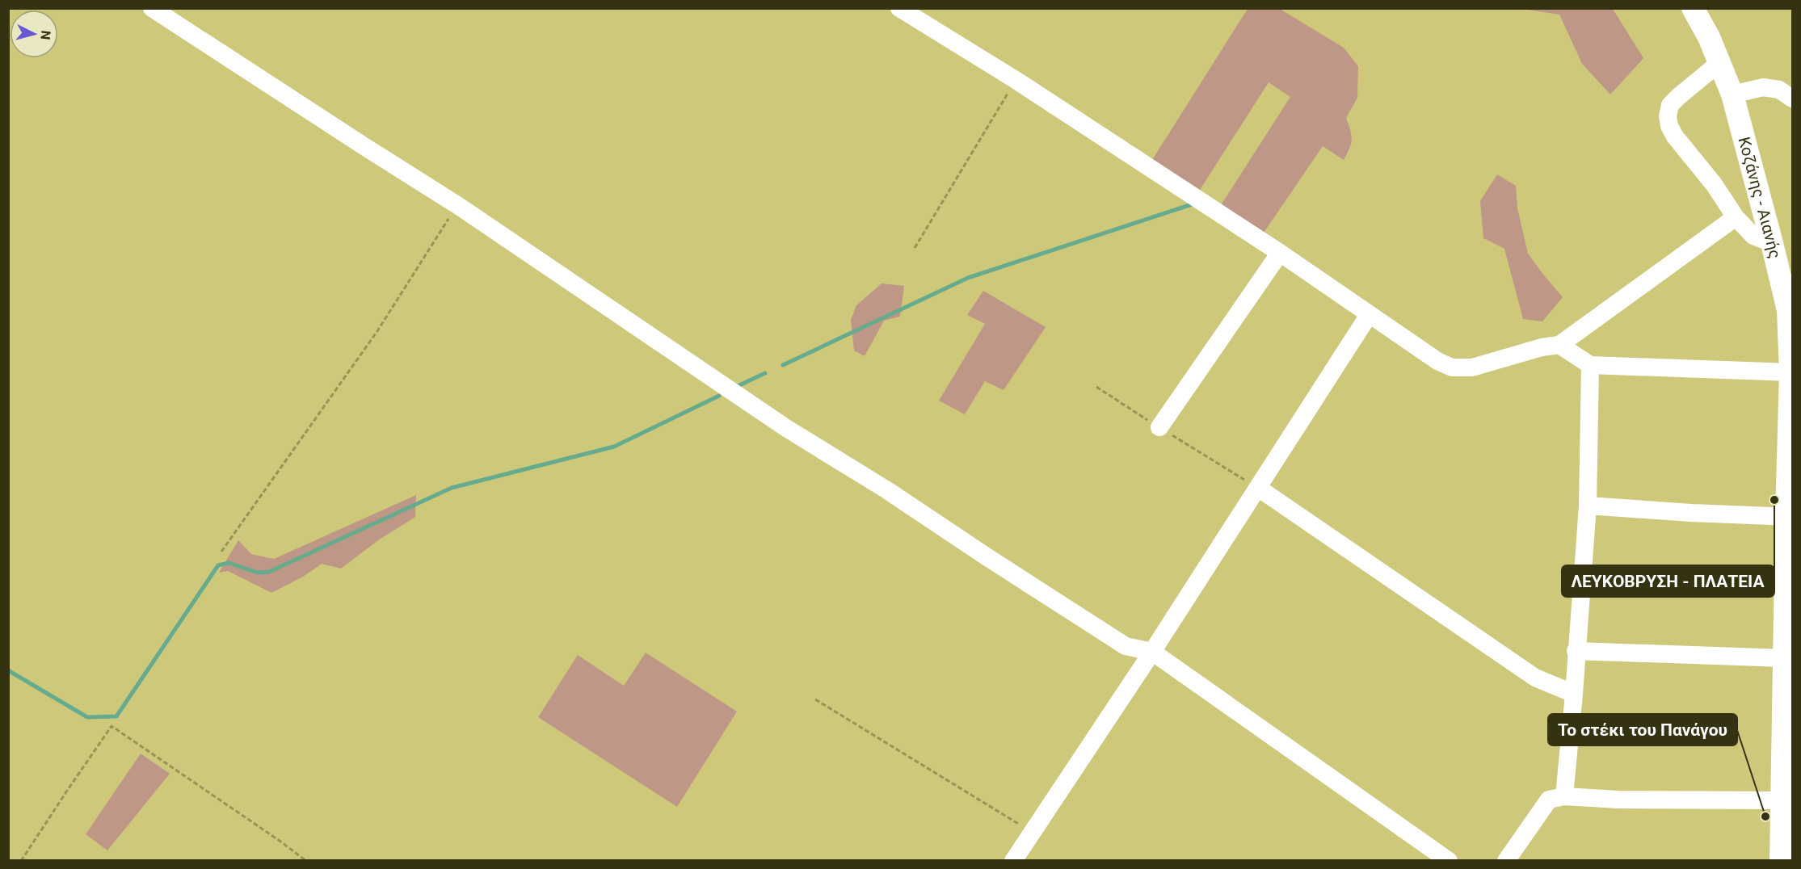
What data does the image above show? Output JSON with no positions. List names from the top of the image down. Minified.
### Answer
{"streets":{"main road":["Κοζάνης - Αιανής"]},"places":["ΛΕΥΚΟΒΡΥΣΗ - ΠΛΑΤΕΙΑ","Το στέκι του Πανάγου"],"north":"right"}
